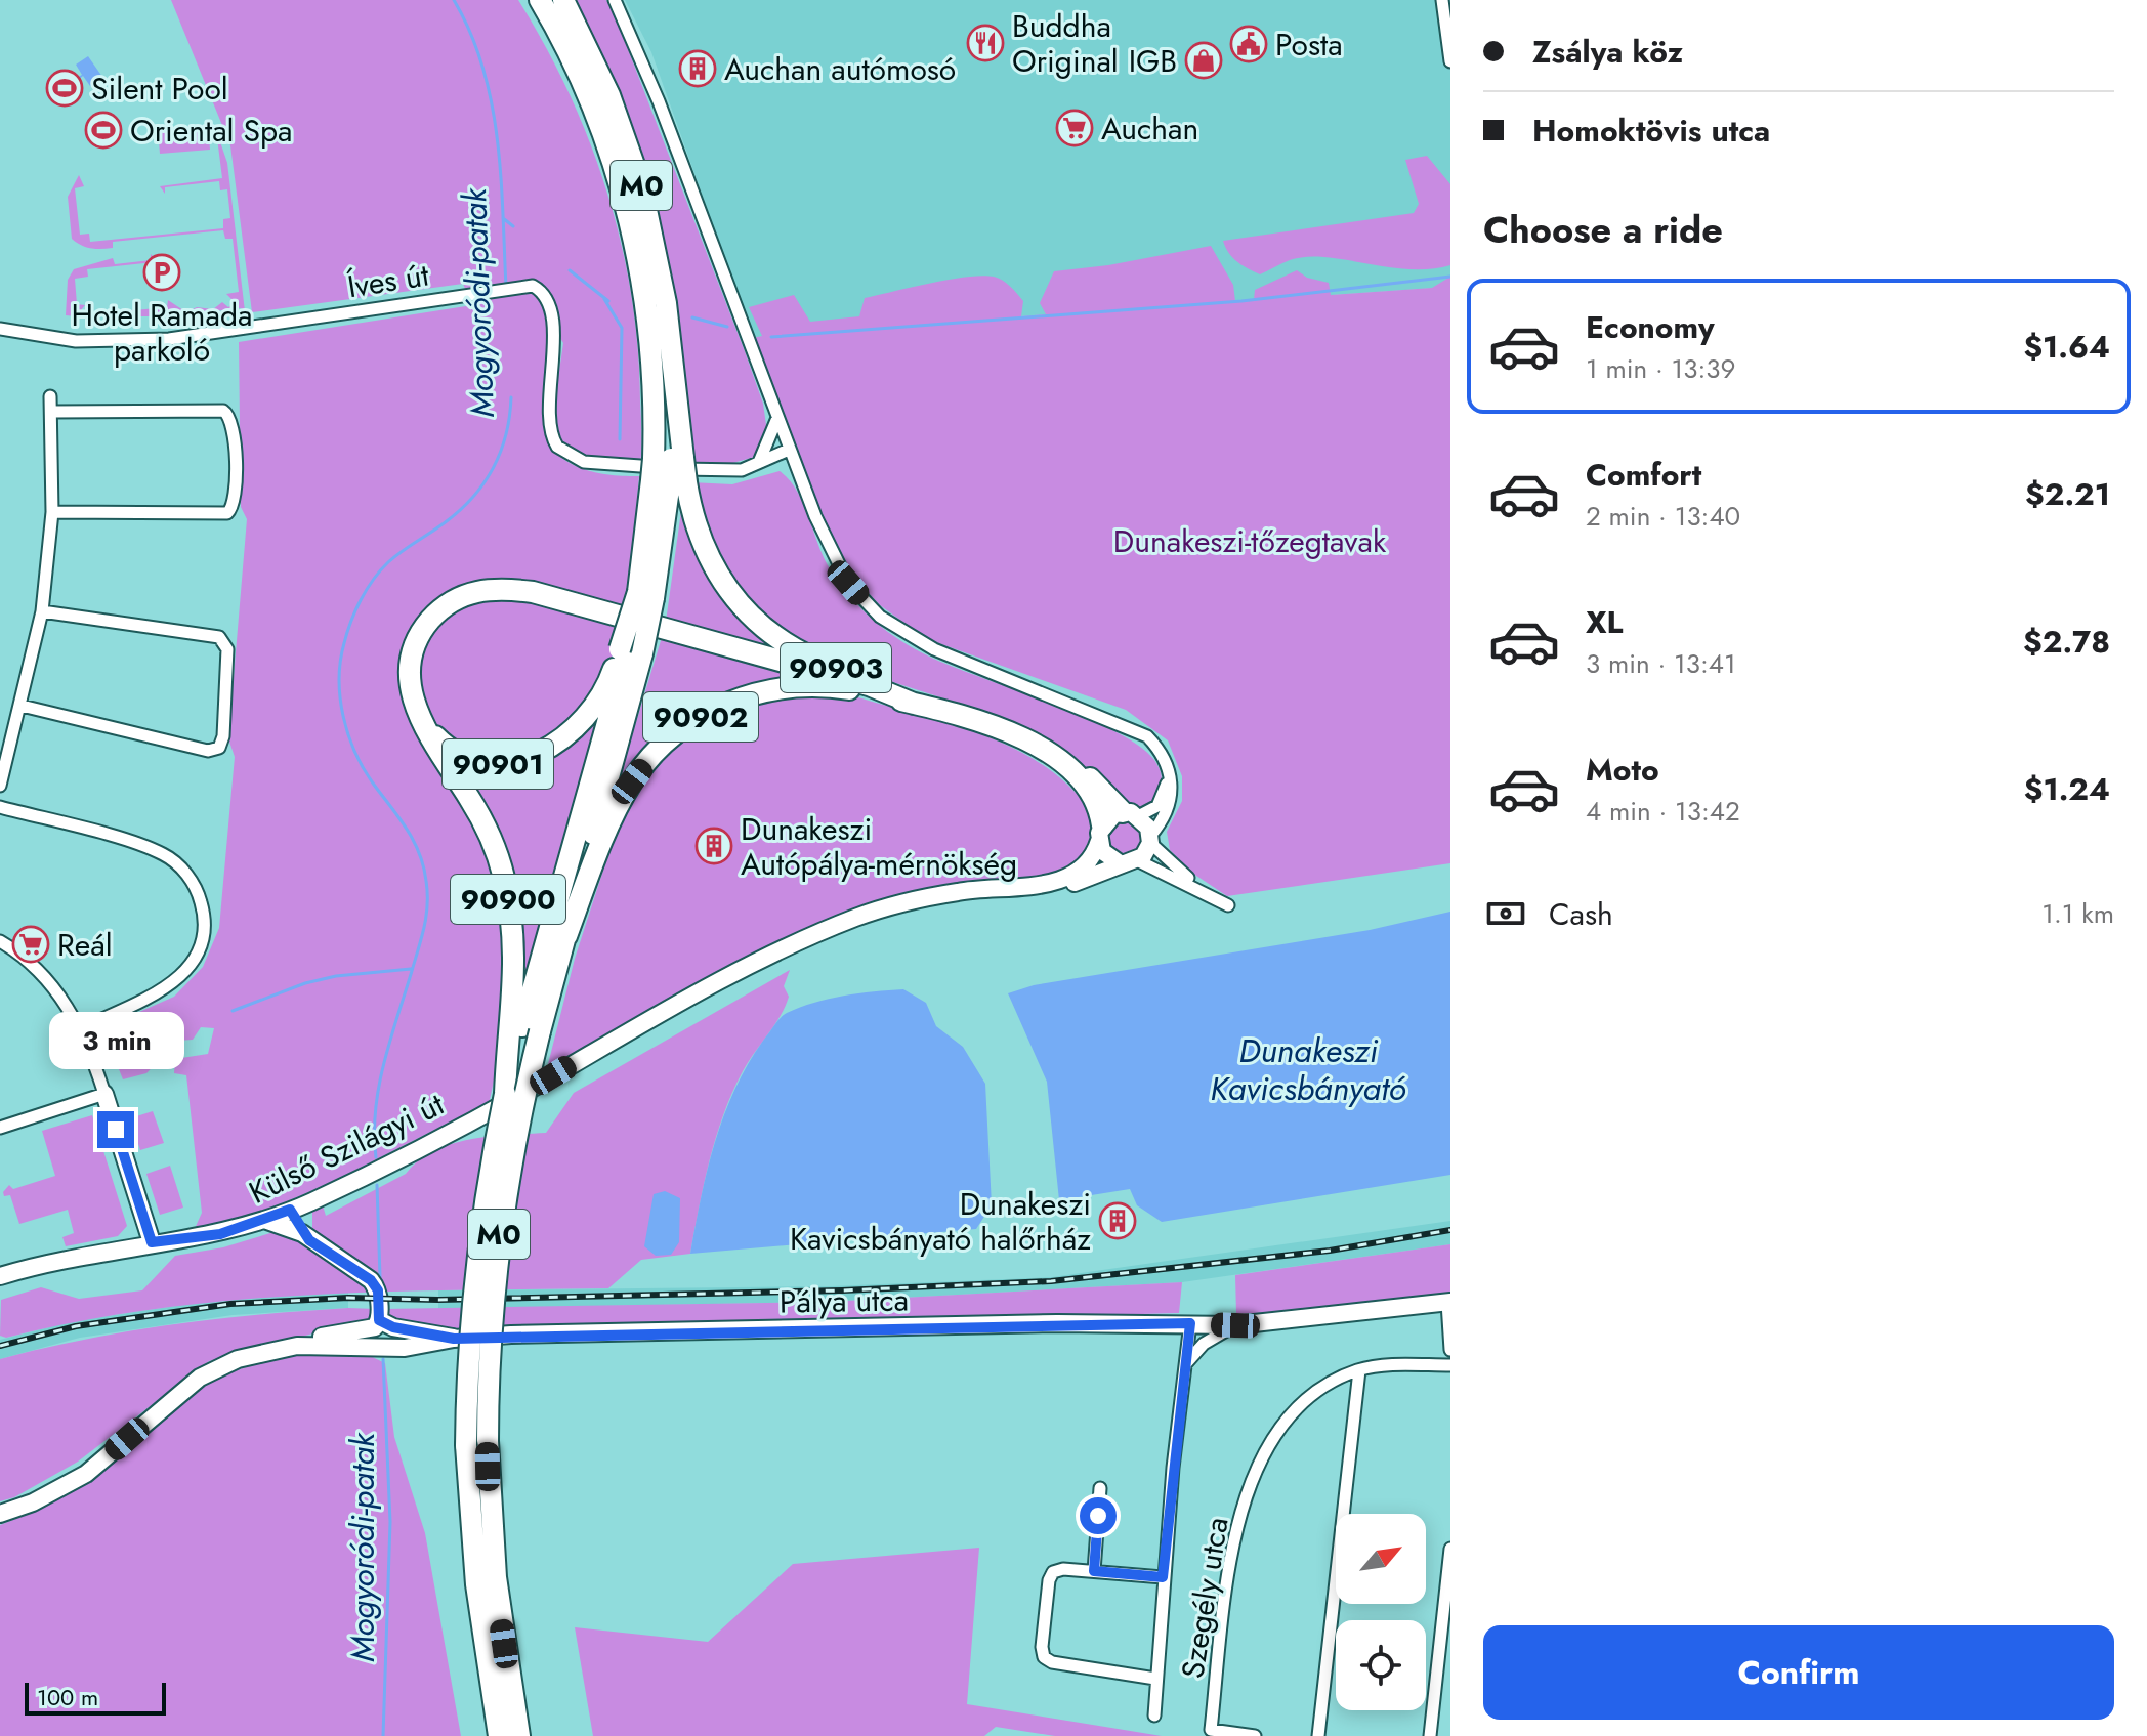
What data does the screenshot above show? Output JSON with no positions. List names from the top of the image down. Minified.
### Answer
{"streets":{"highway":["M0","90903","90902","90901","90900"],"street":["Íves út","Külső Szilágyi út","Pálya utca","Szegély utca"]},"crossings":[["M0","Íves út"],["M0","90903"],["M0","90902"],["M0","90901"],["M0","90900"],["Íves út","90903"],["90903","90902"],["90901","90900"]],"water":["Mogyoródi-patak","Dunakeszi Kavicsbányató"],"parks":["Dunakeszi-tőzegtavak"],"places":{"restaurant":["Buddha Original"],"public building":["Posta"],"shop":["IGB"],"building":["Auchan autómosó","Dunakeszi Autópálya-mérnökség","Dunakeszi Kavicsbányató halőrház"],"sports":["Silent Pool","Oriental Spa"],"supermarket":["Auchan","Reál"],"parking":["Hotel Ramada parkoló"]},"scale_bar":"100 m","north":"top right","page":{"banner":["Zsálya köz","Homoktövis utca"],"heading":"Choose a ride","list":[{"name":"Economy","note":"1 min · 13:39","value":"$1.64"},{"name":"Comfort","note":"2 min · 13:40","value":"$2.21"},{"name":"XL","note":"3 min · 13:41","value":"$2.78"},{"name":"Moto","note":"4 min · 13:42","value":"$1.24"}],"pay":["Cash","1.1 km"],"bubble":"3 min","buttons":"Confirm","scale":"100 m"}}
